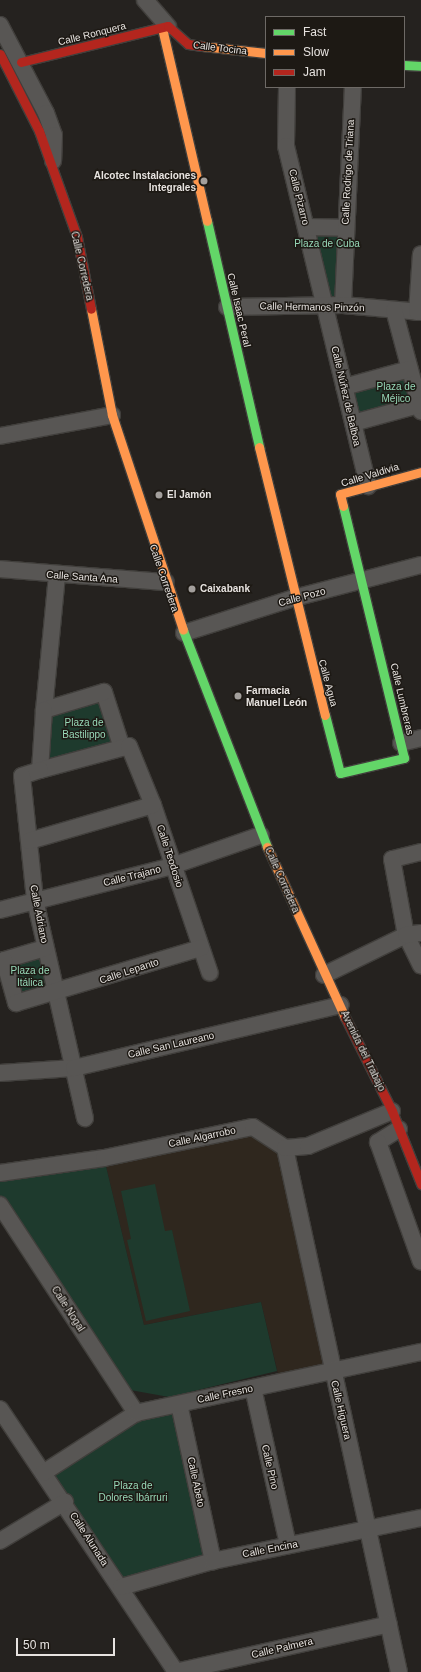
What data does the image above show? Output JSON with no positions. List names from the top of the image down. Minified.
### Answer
{"streets":{"street":["Calle Ronquera","Calle Tocina","Calle Rodrigo de Triana","Calle Pizarro","Calle Corredera","Calle Hermanos Pinzón","Calle Isaac Peral","Calle Núñez de Balboa","Calle Valdivia","Calle Santa Ana","Calle Pozo","Calle Agua","Calle Lumbreras","Calle Teodosio","Calle Trajano","Calle Adriano","Calle Lepanto","Calle San Laureano","Avenida del Trabajo","Calle Algarrobo","Calle Nogal","Calle Fresno","Calle Higuera","Calle Pino","Calle Abeto","Calle Alunada","Calle Encina","Calle Palmera"]},"crossings":[["Calle Ronquera","Calle Tocina"],["Calle Ronquera","Calle Corredera"],["Calle Ronquera","Calle Isaac Peral"],["Calle Tocina","Calle Isaac Peral"],["Calle Rodrigo de Triana","Calle Hermanos Pinzón"],["Calle Pizarro","Calle Hermanos Pinzón"],["Calle Pizarro","Calle Núñez de Balboa"],["Calle Corredera","Calle Santa Ana"],["Calle Corredera","Calle Pozo"],["Calle Corredera","Calle Trajano"],["Calle Corredera","Avenida del Trabajo"],["Calle Hermanos Pinzón","Calle Isaac Peral"],["Calle Hermanos Pinzón","Calle Núñez de Balboa"],["Calle Isaac Peral","Calle Pozo"],["Calle Isaac Peral","Calle Agua"],["Calle Núñez de Balboa","Calle Valdivia"],["Calle Valdivia","Calle Pozo"],["Calle Valdivia","Calle Lumbreras"],["Calle Pozo","Calle Agua"],["Calle Pozo","Calle Lumbreras"],["Calle Agua","Calle Lumbreras"],["Calle Teodosio","Calle Trajano"],["Calle Teodosio","Calle Lepanto"],["Calle Trajano","Calle Adriano"],["Calle Adriano","Calle Lepanto"],["Calle Adriano","Calle San Laureano"],["Calle San Laureano","Avenida del Trabajo"],["Calle Algarrobo","Calle Higuera"],["Calle Nogal","Calle Fresno"],["Calle Fresno","Calle Higuera"],["Calle Fresno","Calle Pino"],["Calle Fresno","Calle Abeto"],["Calle Fresno","Calle Alunada"],["Calle Higuera","Calle Encina"],["Calle Higuera","Calle Palmera"],["Calle Pino","Calle Encina"],["Calle Abeto","Calle Encina"],["Calle Alunada","Calle Encina"],["Calle Alunada","Calle Palmera"]],"parks":["Plaza de Cuba","Plaza de Méjico","Plaza de Bastilippo","Plaza de Itálica","Plaza de Dolores Ibárruri"],"places":["Alcotec Instalaciones Integrales","El Jamón","Caixabank","Farmacia Manuel León"],"legend":["Fast","Slow","Jam"],"scale_bar":"50 m"}
